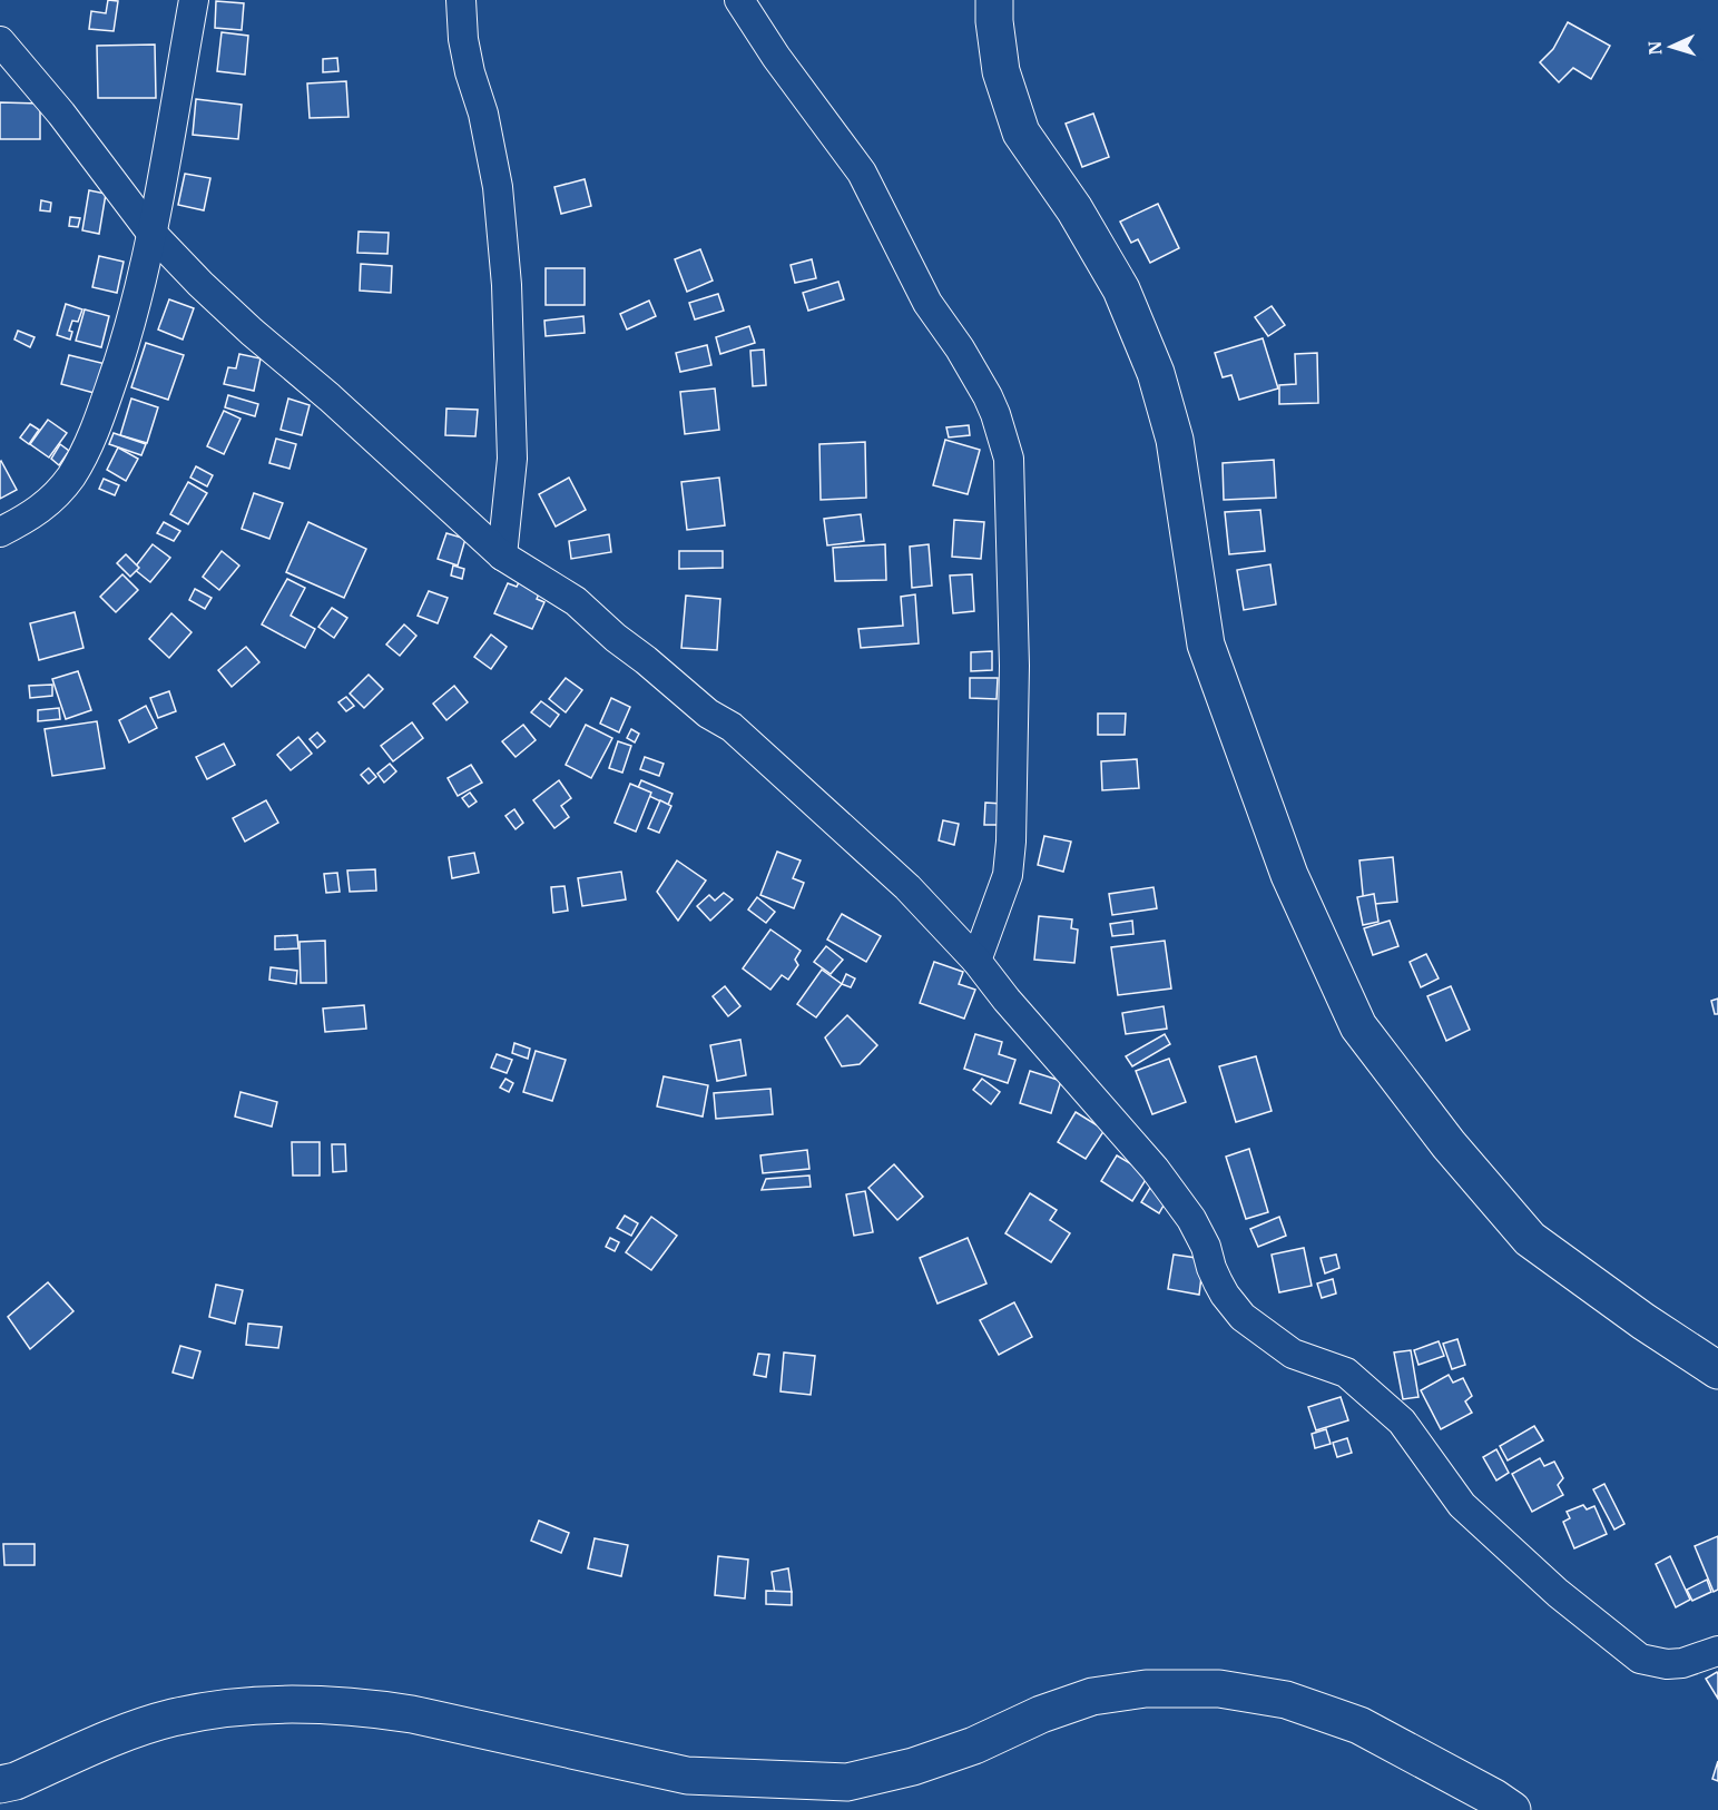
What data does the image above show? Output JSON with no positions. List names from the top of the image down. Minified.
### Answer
{"north":"left"}
